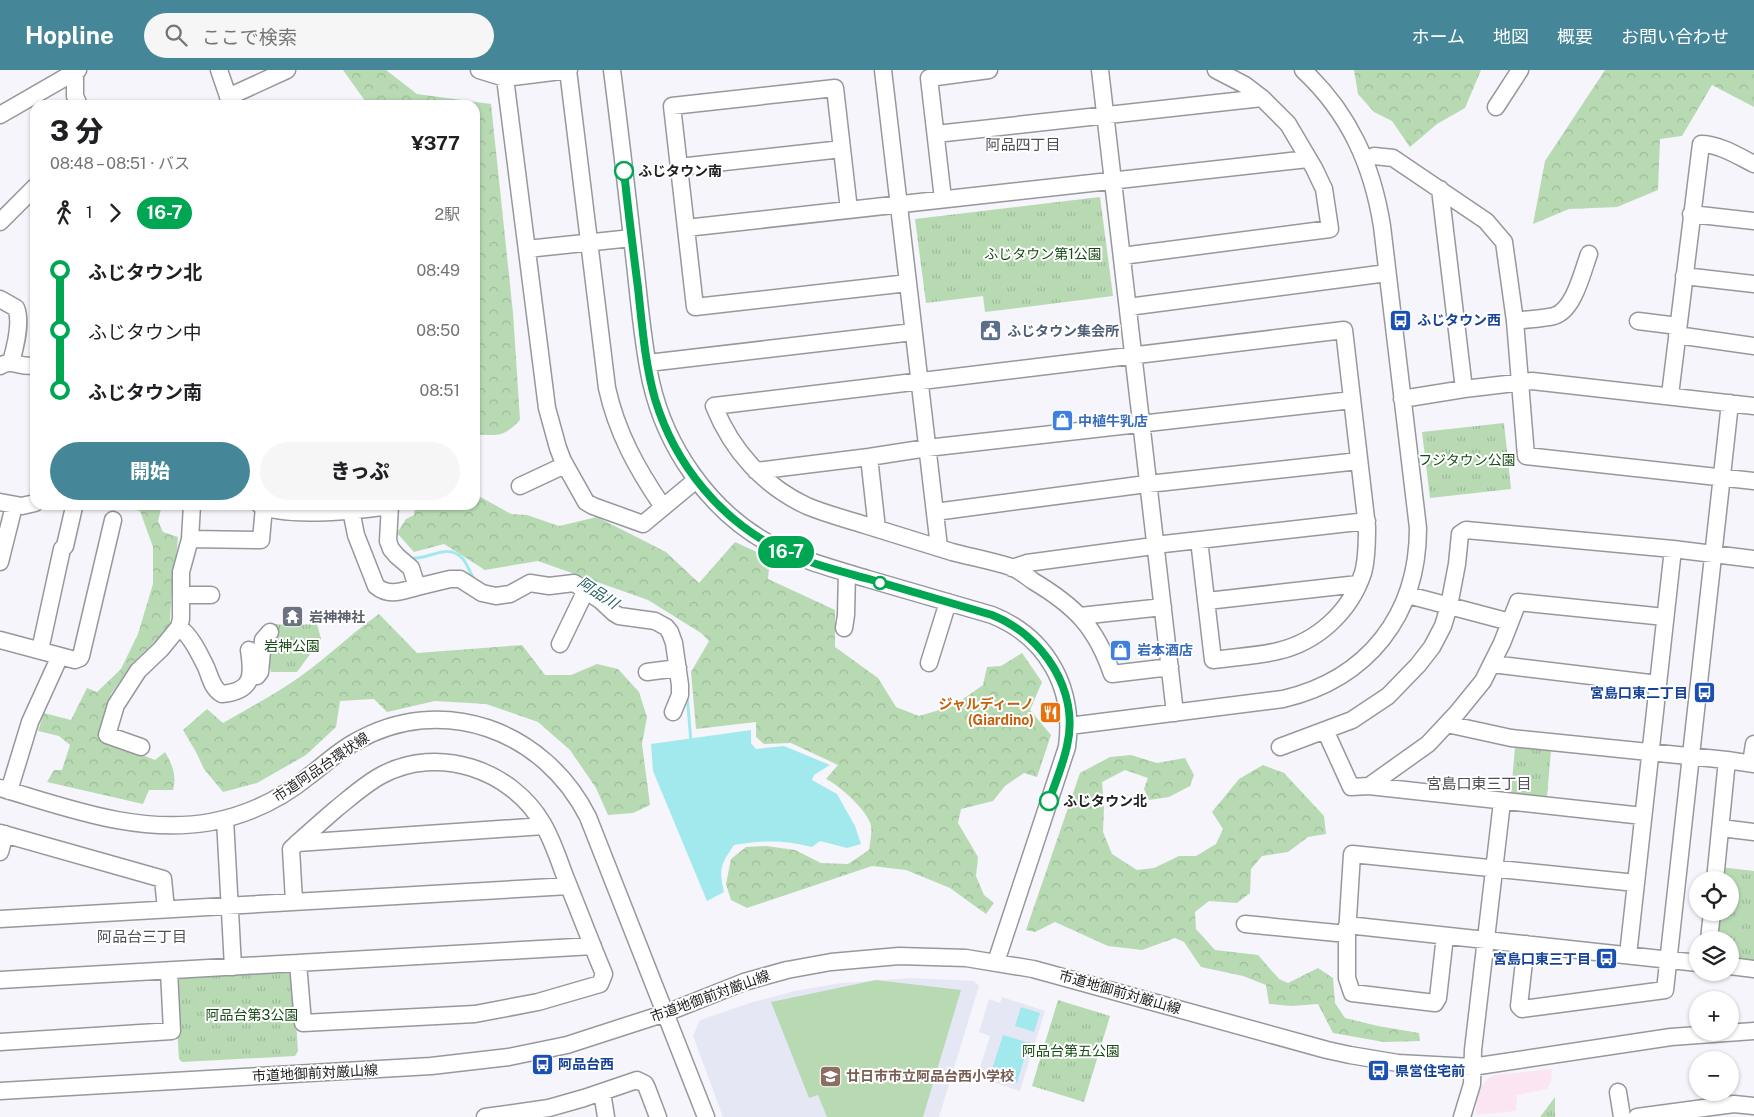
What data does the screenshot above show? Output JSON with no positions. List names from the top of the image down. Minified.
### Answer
{"streets":{"street":["市道阿品台環状線","市道地御前対厳山線"]},"crossings":[["市道阿品台環状線","市道地御前対厳山線"]],"districts":["阿品四丁目","宮島口東三丁目","阿品台三丁目"],"water":["阿品川"],"parks":["ふじタウン第1公園","フジタウン公園","岩神公園","阿品台第3公園","阿品台第五公園"],"places":{"other":["ふじタウン南","ふじタウン北"],"bus stop":["ふじタウン西","宮島口東二丁目","宮島口東三丁目","阿品台西","県営住宅前"],"public building":["ふじタウン集会所"],"shop":["中植牛乳店","岩本酒店"],"temple":["岩神神社"],"restaurant":["ジャルディーノ (Giardino)"],"school or university":["廿日市市立阿品台西小学校"]},"lines":["bus line 16-7"],"page":{"header":"Hopline","search":"ここで検索","nav":["ホーム","地図","概要","お問い合わせ"],"on_map":"16-7","heading":["3 分","08:48 – 08:51 · バス","¥377"],"legs":["1","16-7","2駅"],"list":[{"name":"ふじタウン北","value":"08:49"},{"name":"ふじタウン中","value":"08:50"},{"name":"ふじタウン南","value":"08:51"}],"buttons":["開始","きっぷ"],"map_buttons":["+","−"]}}
